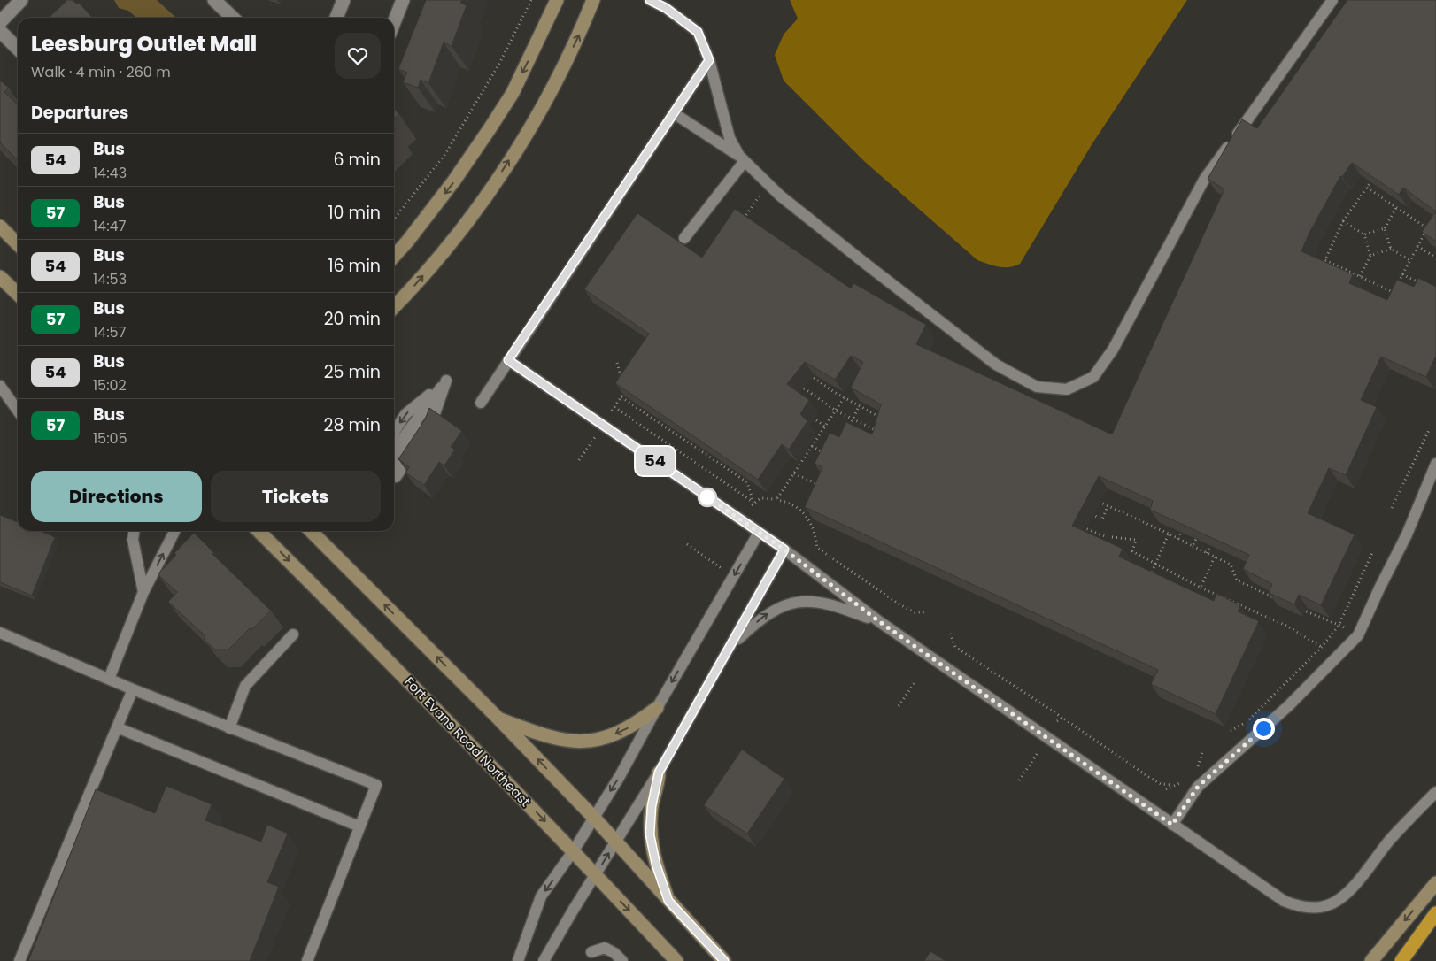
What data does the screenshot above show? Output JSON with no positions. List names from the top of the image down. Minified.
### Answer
{"streets":{"main road":["Fort Evans Road Northeast"]},"lines":["bus line 54"],"page":{"on_map":"54","heading":[["Leesburg Outlet Mall","Walk · 4 min · 260 m"],"Departures"],"list":[{"mark":"54","name":"Bus","note":"14:43","value":"6 min"},{"mark":"57","name":"Bus","note":"14:47","value":"10 min"},{"mark":"54","name":"Bus","note":"14:53","value":"16 min"},{"mark":"57","name":"Bus","note":"14:57","value":"20 min"},{"mark":"54","name":"Bus","note":"15:02","value":"25 min"},{"mark":"57","name":"Bus","note":"15:05","value":"28 min"}],"buttons":["Directions","Tickets"]}}
